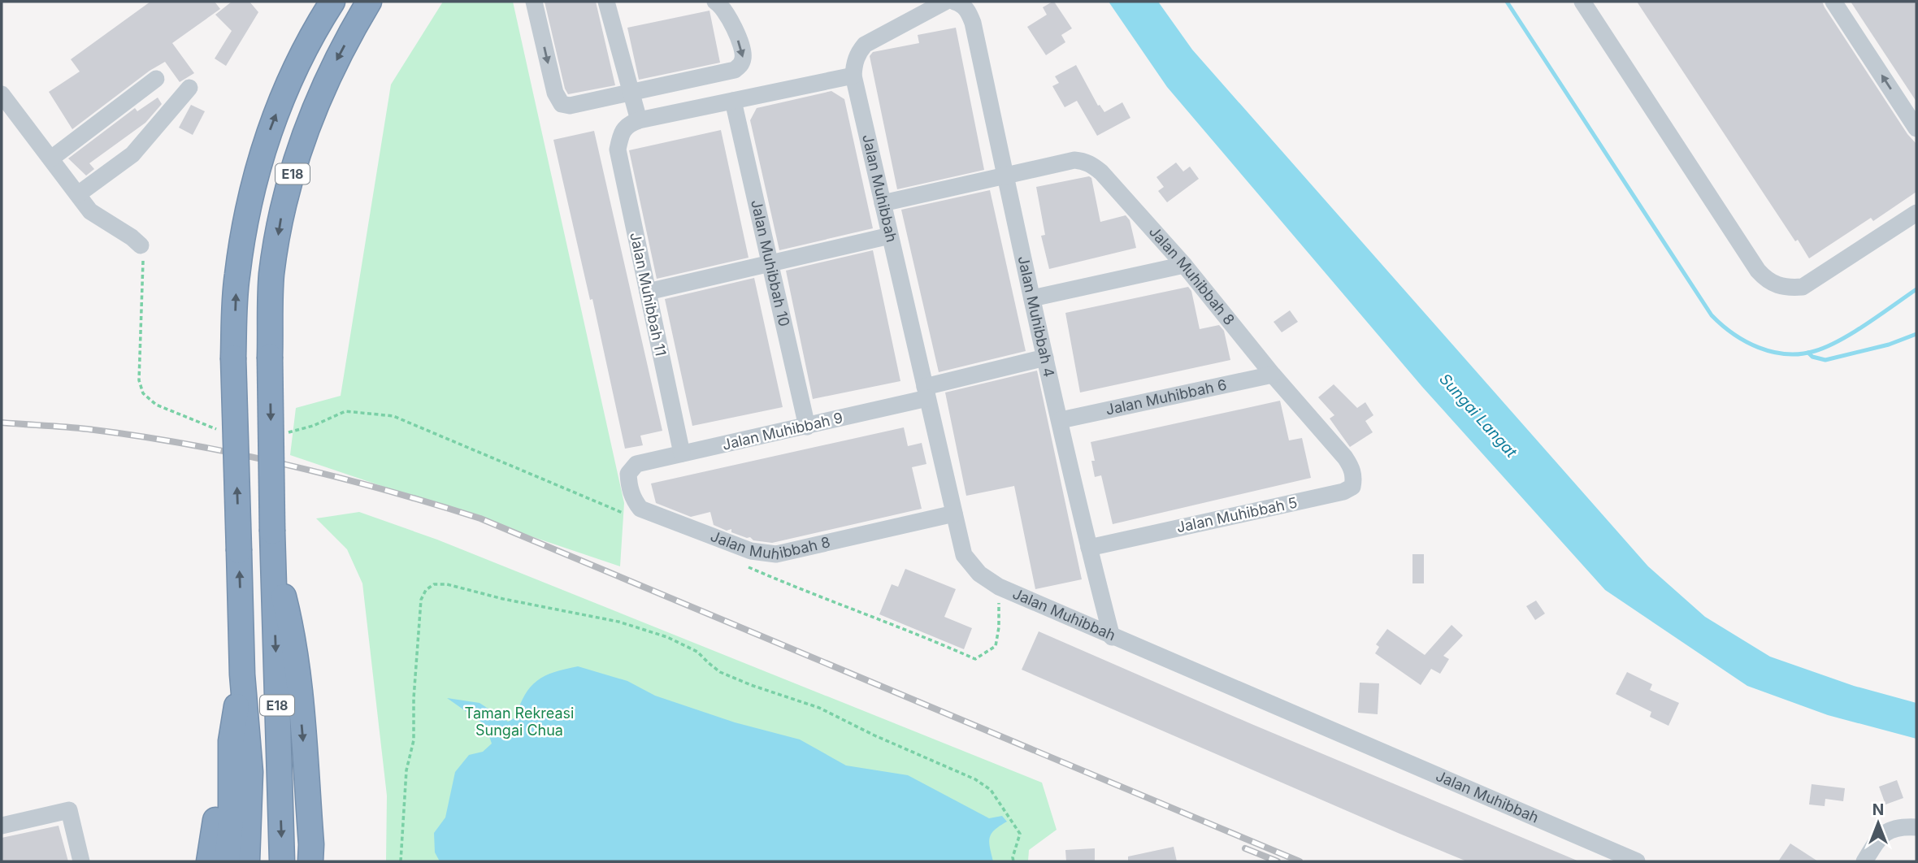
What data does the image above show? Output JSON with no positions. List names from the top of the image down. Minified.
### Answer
{"streets":{"highway":["E18"],"street":["Jalan Muhibbah","Jalan Muhibbah 10","Jalan Muhibbah 8","Jalan Muhibbah 11","Jalan Muhibbah 4","Jalan Muhibbah 6","Jalan Muhibbah 9","Jalan Muhibbah 5"]},"crossings":[["Jalan Muhibbah","Jalan Muhibbah 8"],["Jalan Muhibbah","Jalan Muhibbah 4"],["Jalan Muhibbah","Jalan Muhibbah 9"],["Jalan Muhibbah 10","Jalan Muhibbah 9"],["Jalan Muhibbah 8","Jalan Muhibbah 4"],["Jalan Muhibbah 8","Jalan Muhibbah 6"],["Jalan Muhibbah 8","Jalan Muhibbah 9"],["Jalan Muhibbah 8","Jalan Muhibbah 5"],["Jalan Muhibbah 11","Jalan Muhibbah 9"],["Jalan Muhibbah 4","Jalan Muhibbah 6"],["Jalan Muhibbah 4","Jalan Muhibbah 9"],["Jalan Muhibbah 4","Jalan Muhibbah 5"]],"water":["Sungai Langat"],"parks":["Taman Rekreasi Sungai Chua"],"north":"top"}
